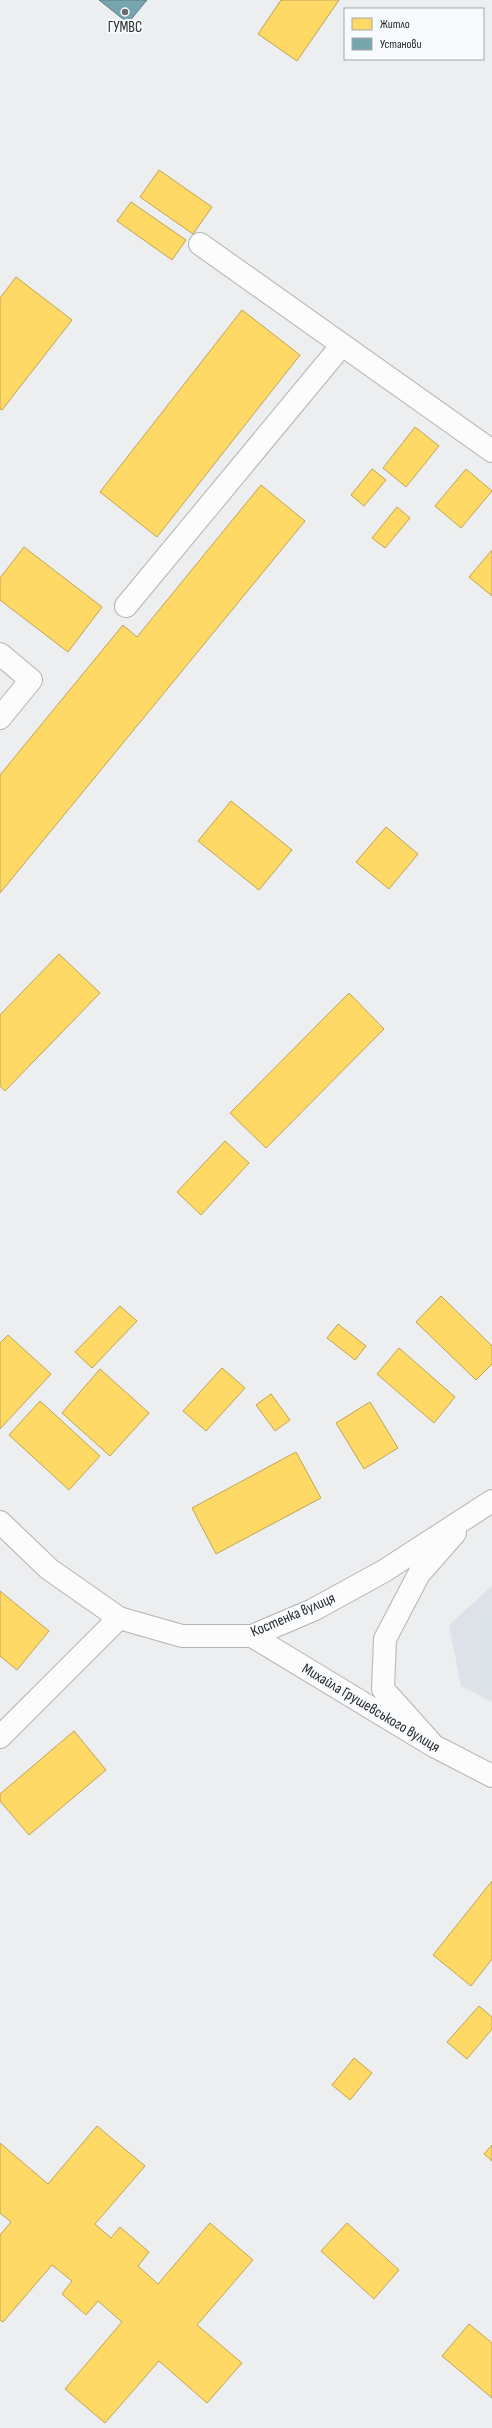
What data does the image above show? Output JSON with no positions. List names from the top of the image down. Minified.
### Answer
{"streets":{"street":["Костенка вулиця","Михайла Грушевського вулиця"]},"crossings":[["Костенка вулиця","Михайла Грушевського вулиця"]],"places":["ГУМВС"],"legend":["Житло","Установи"]}
